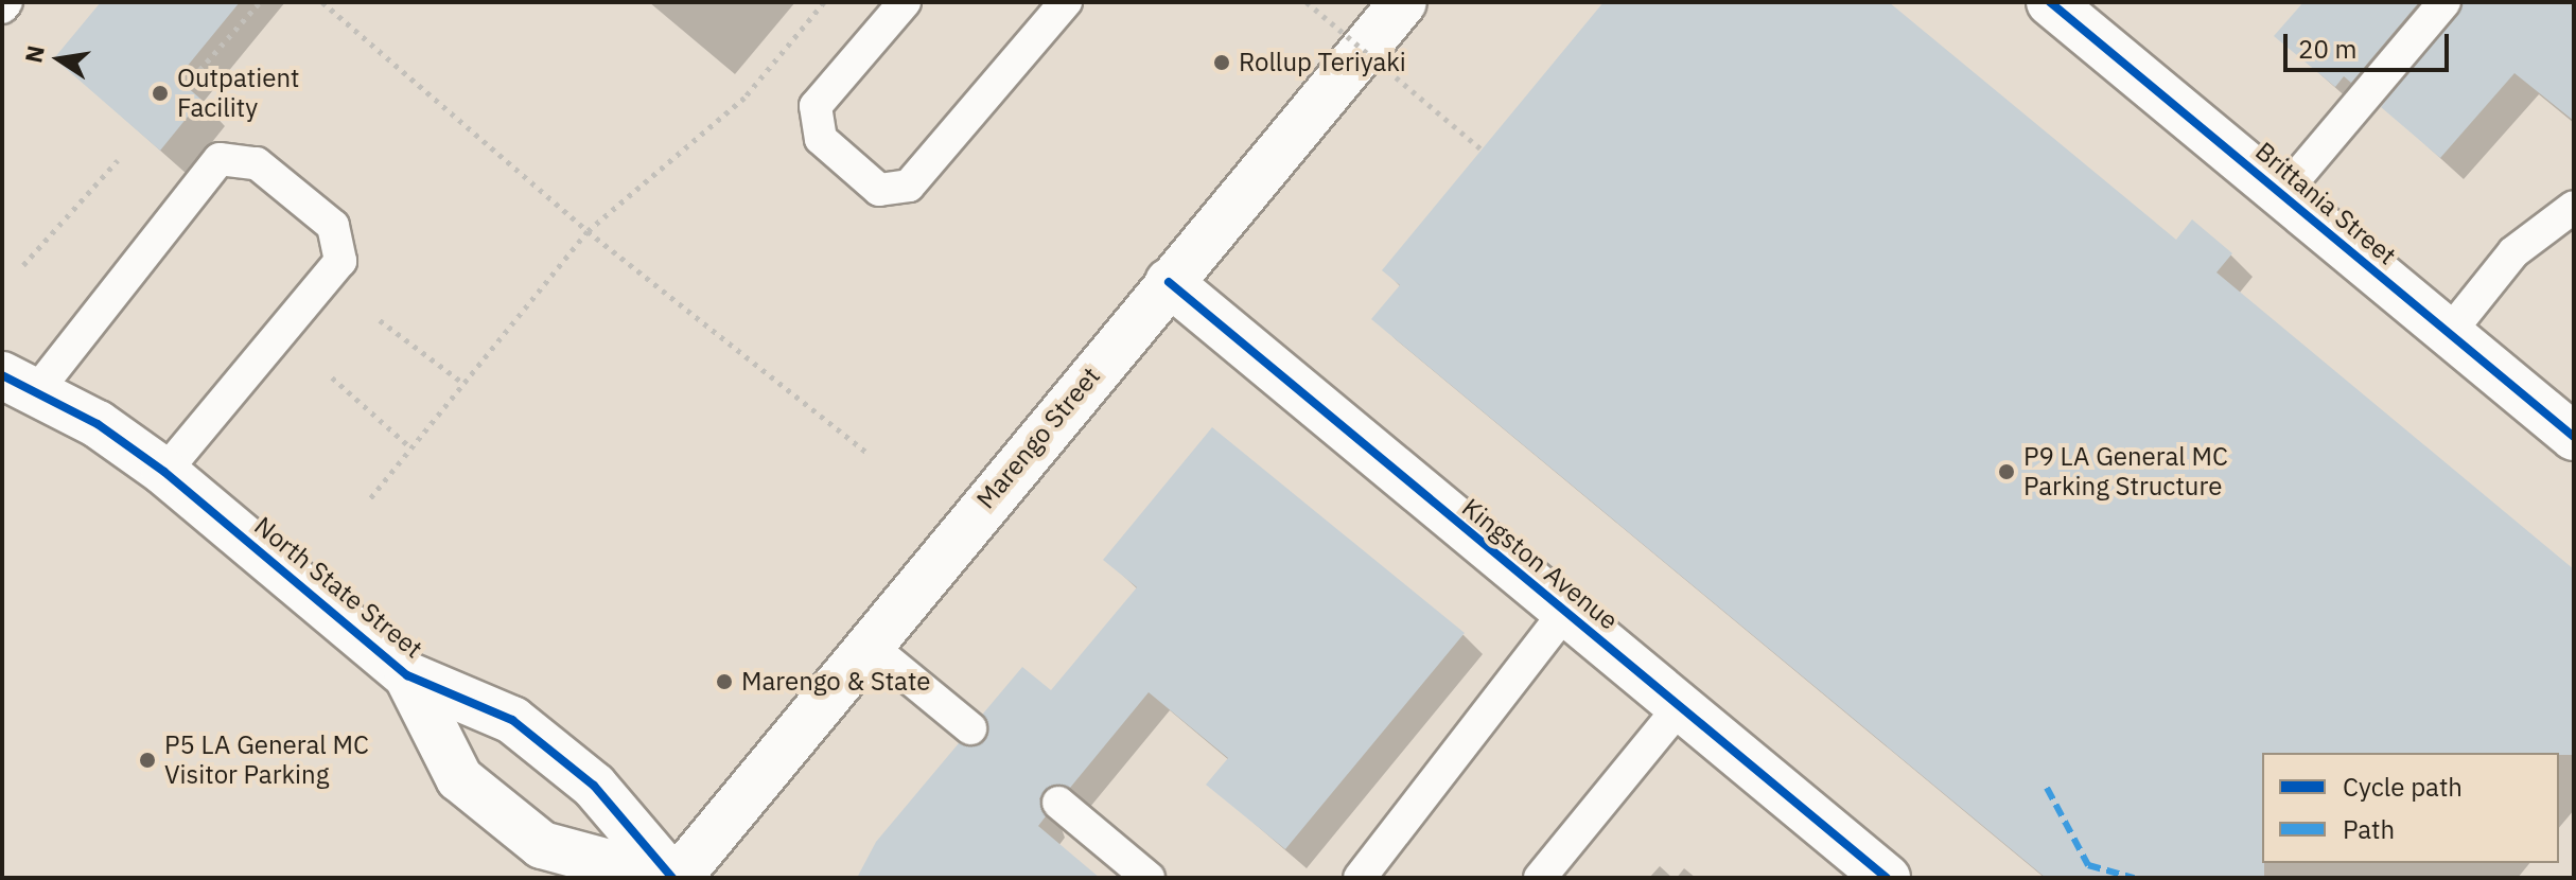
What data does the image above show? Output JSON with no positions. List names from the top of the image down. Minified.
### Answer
{"streets":{"street":["Brittania Street","Marengo Street","Kingston Avenue","North State Street"]},"crossings":[["Marengo Street","Kingston Avenue"],["Marengo Street","North State Street"]],"places":["Rollup Teriyaki","Outpatient Facility","P9 LA General MC Parking Structure","Marengo & State","P5 LA General MC Visitor Parking"],"legend":["Cycle path","Path"],"scale_bar":"20 m","north":"left"}
